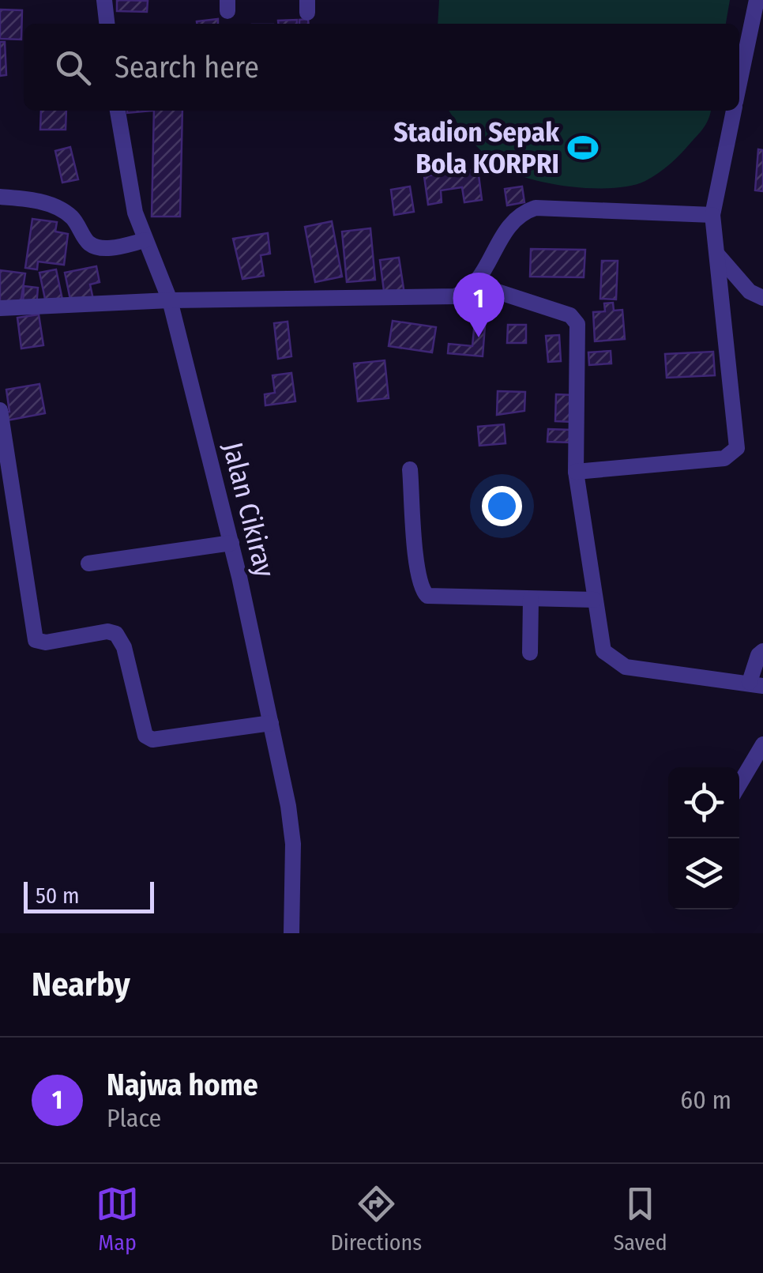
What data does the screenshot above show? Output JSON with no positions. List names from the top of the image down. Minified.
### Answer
{"streets":{"street":["Jalan Cikiray"]},"places":{"sports":["Stadion Sepak Bola KORPRI"]},"scale_bar":"50 m","page":{"search":"Search here","pins":"1","scale":"50 m","heading":"Nearby","list":[{"mark":"1","name":"Najwa home","note":"Place","value":"60 m"}],"nav":["Map","Directions","Saved"]}}
